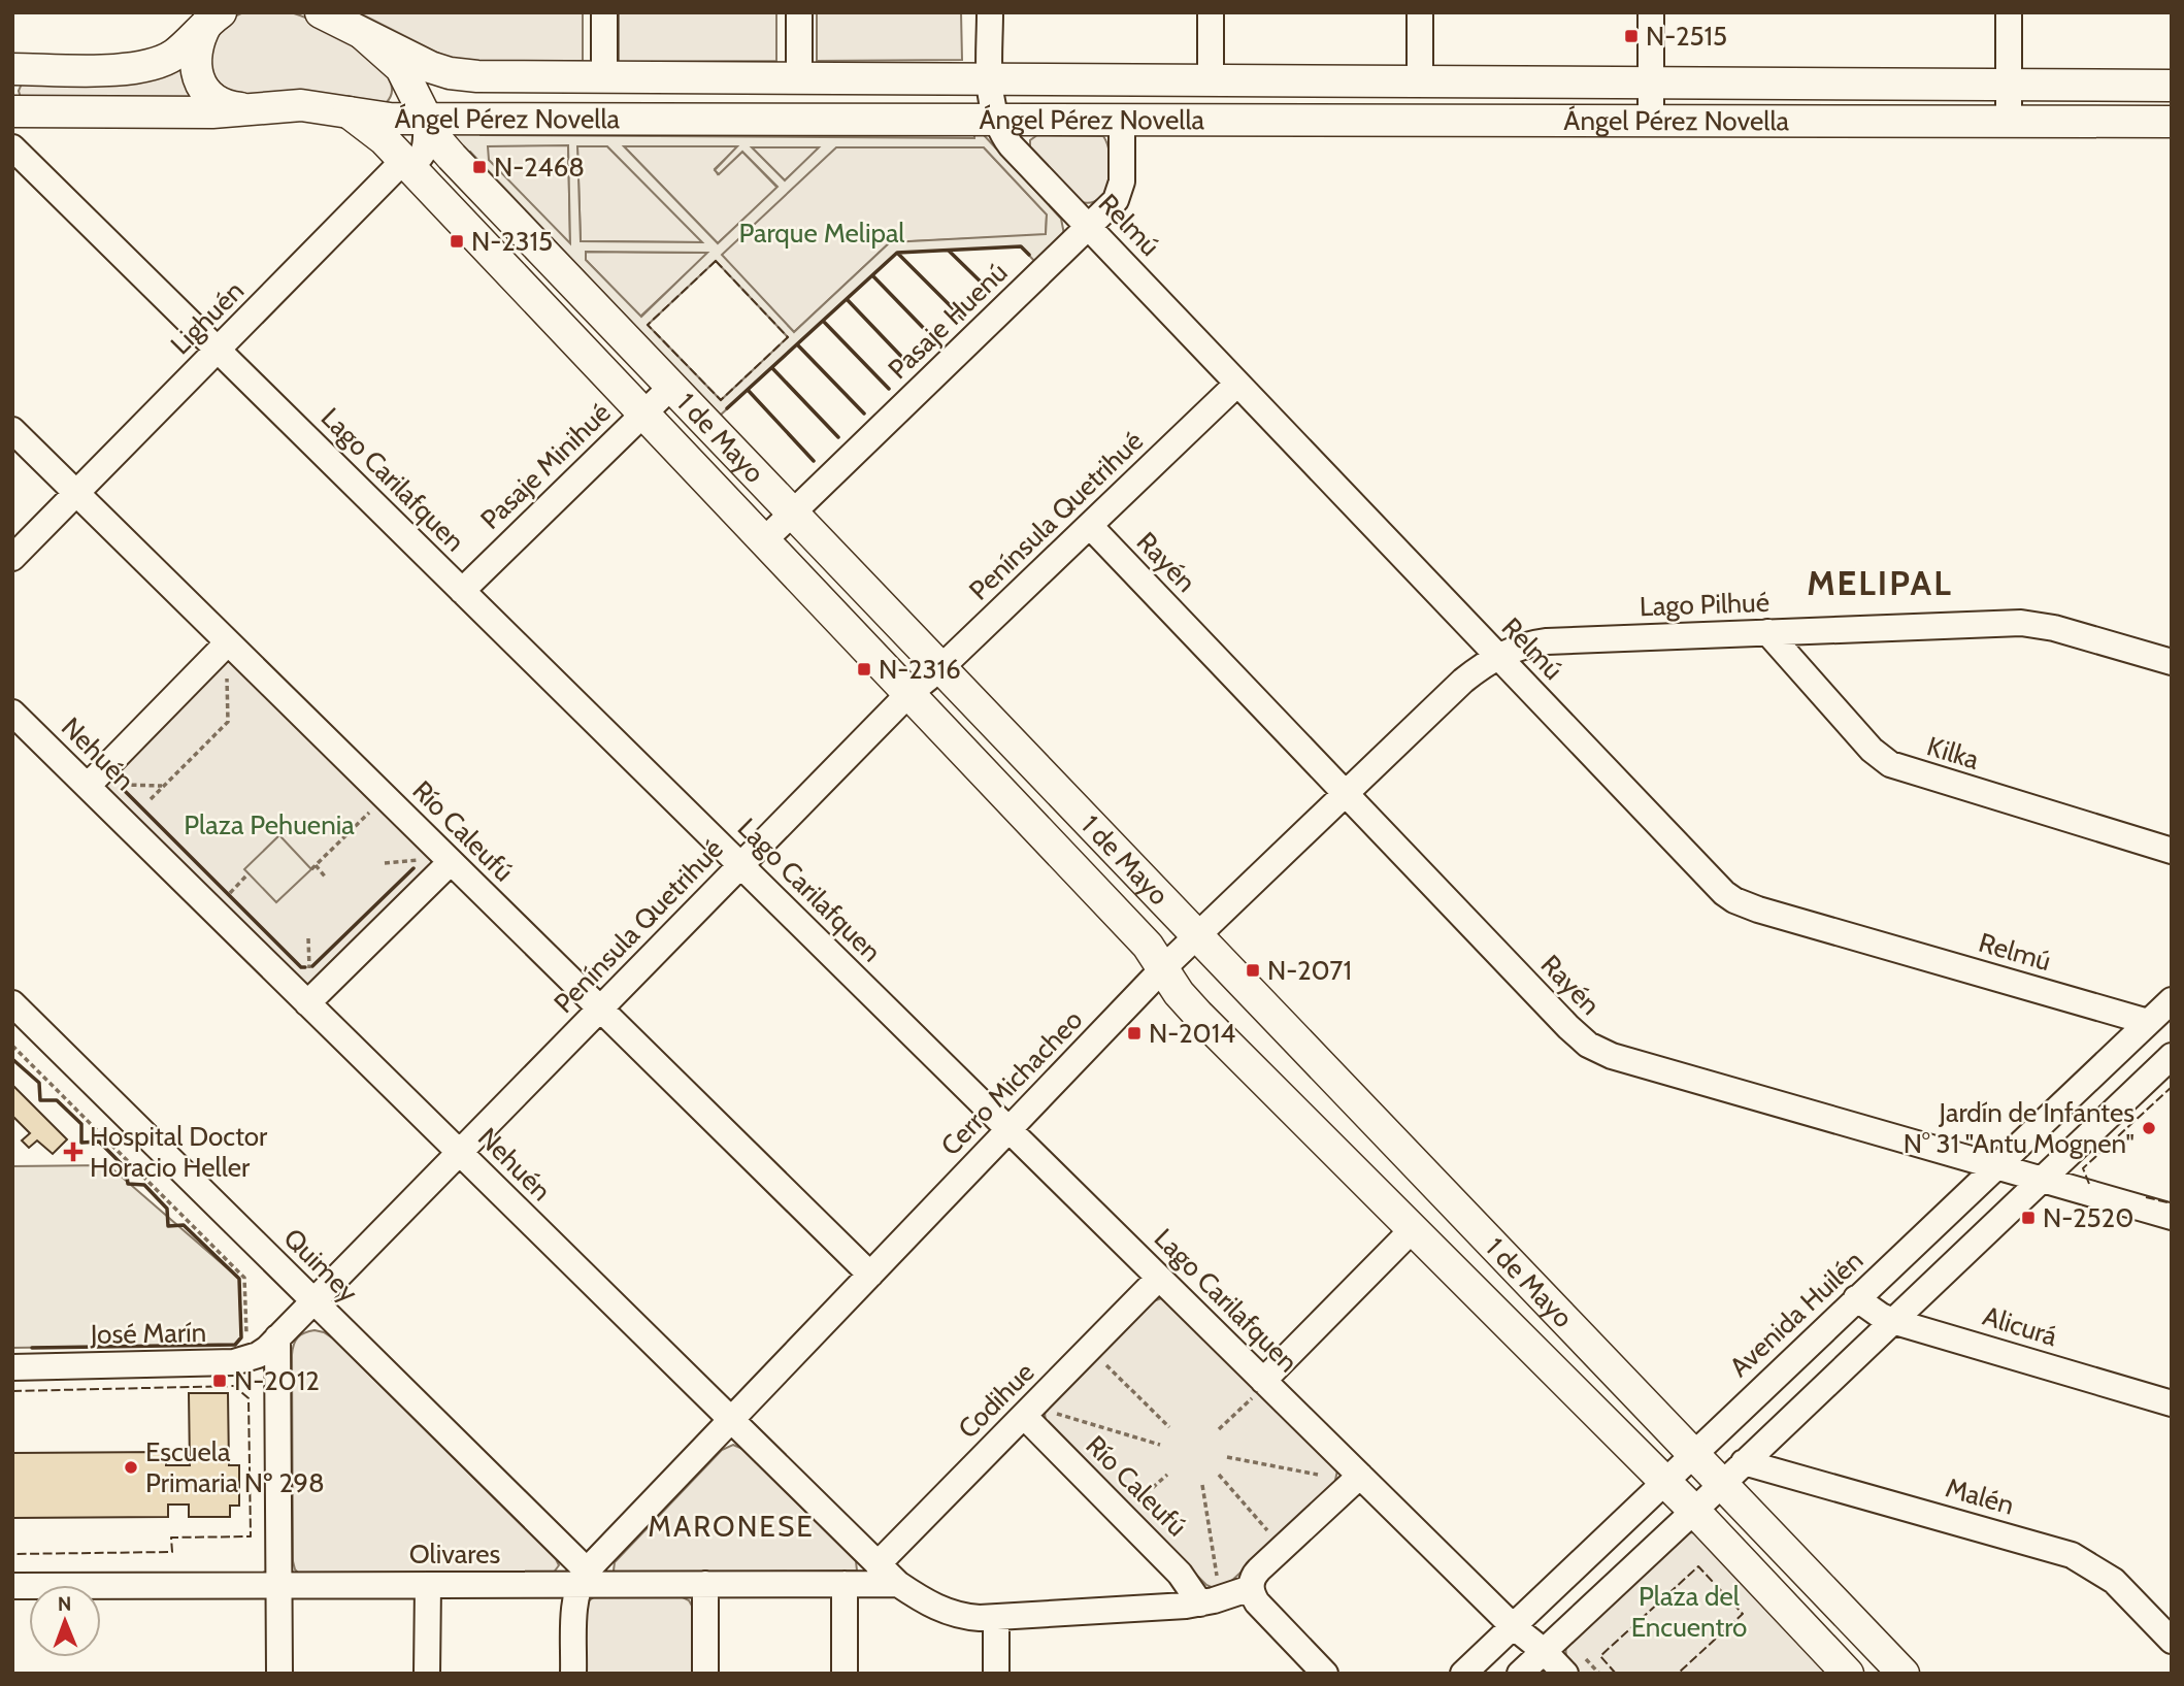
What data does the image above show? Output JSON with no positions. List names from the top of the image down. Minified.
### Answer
{"streets":{"main road":["Ángel Pérez Novella","1 de Mayo"],"street":["Relmú","Lighuén","Pasaje Huenú","Pasaje Minihué","Lago Carilafquen","Península Quetrihué","Rayén","Lago Pilhué","Kilka","Nehuén","Río Caleufú","Cerro Michacheo","Quimey","Avenida Huilén","Alicurá","José Marín","Codihue","Malén","Olivares"]},"crossings":[["Ángel Pérez Novella","Relmú"],["Ángel Pérez Novella","Lighuén"],["Ángel Pérez Novella","Pasaje Huenú"],["Ángel Pérez Novella","1 de Mayo"],["Relmú","Pasaje Huenú"],["Relmú","Península Quetrihué"],["Relmú","Lago Pilhué"],["Relmú","Cerro Michacheo"],["Relmú","Avenida Huilén"],["Lighuén","1 de Mayo"],["Lighuén","Lago Carilafquen"],["Lighuén","Río Caleufú"],["Pasaje Huenú","1 de Mayo"],["1 de Mayo","Pasaje Minihué"],["1 de Mayo","Península Quetrihué"],["1 de Mayo","Cerro Michacheo"],["1 de Mayo","Avenida Huilén"],["Pasaje Minihué","Lago Carilafquen"],["Lago Carilafquen","Península Quetrihué"],["Lago Carilafquen","Cerro Michacheo"],["Lago Carilafquen","Avenida Huilén"],["Lago Carilafquen","Codihue"],["Península Quetrihué","Rayén"],["Península Quetrihué","Nehuén"],["Península Quetrihué","Río Caleufú"],["Península Quetrihué","Quimey"],["Península Quetrihué","José Marín"],["Rayén","Cerro Michacheo"],["Rayén","Avenida Huilén"],["Lago Pilhué","Kilka"],["Lago Pilhué","Cerro Michacheo"],["Nehuén","Cerro Michacheo"],["Nehuén","Codihue"],["Nehuén","Olivares"],["Río Caleufú","Cerro Michacheo"],["Río Caleufú","Codihue"],["Cerro Michacheo","Quimey"],["Cerro Michacheo","Olivares"],["Quimey","Olivares"],["Avenida Huilén","Alicurá"]],"districts":["MELIPAL","MARONESE"],"parks":["Parque Melipal","Plaza Pehuenia","Plaza del Encuentro"],"places":{"transit":["N-2515","N-2468","N-2315","N-2316","N-2071","N-2014","N-2520","N-2012"],"other":["Jardín de Infantes N° 31 \"Antu Mognen\"","Escuela Primaria Nº 298"],"health":["Hospital Doctor Horacio Heller"]},"north":"top"}
